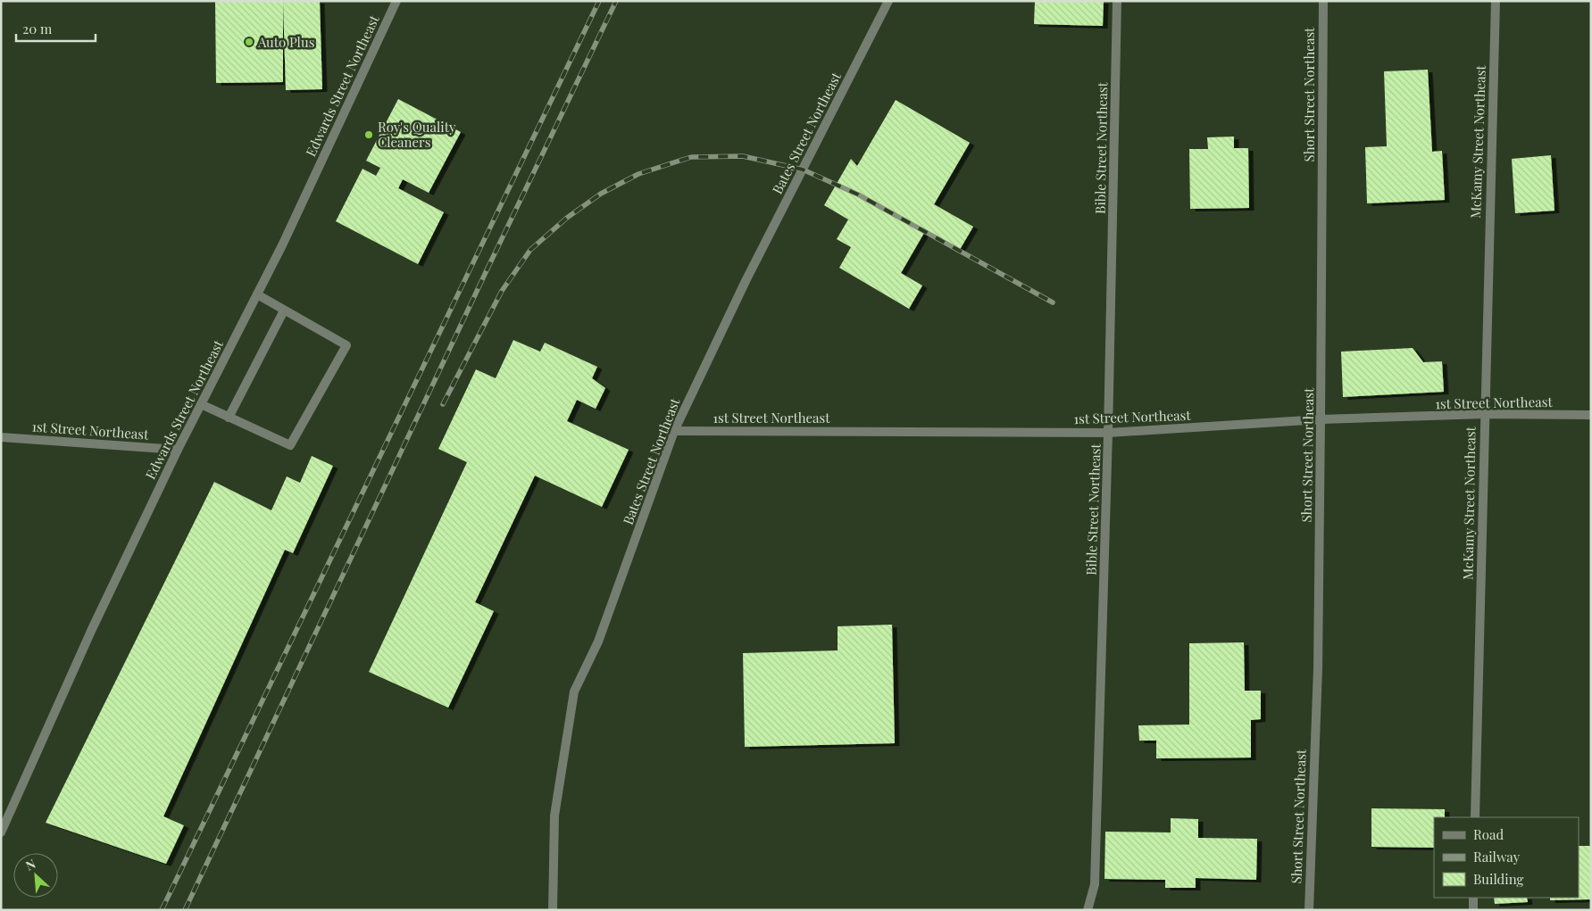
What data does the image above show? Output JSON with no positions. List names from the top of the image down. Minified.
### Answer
{"streets":{"street":["Edwards Street Northeast","Short Street Northeast","Bates Street Northeast","McKamy Street Northeast","Bible Street Northeast","1st Street Northeast"]},"crossings":[["Edwards Street Northeast","1st Street Northeast"],["Short Street Northeast","1st Street Northeast"],["Bates Street Northeast","1st Street Northeast"],["McKamy Street Northeast","1st Street Northeast"],["Bible Street Northeast","1st Street Northeast"]],"places":["Auto Plus","Roy's Quality Cleaners"],"legend":["Road","Railway","Building"],"scale_bar":"20 m","north":"top left"}
